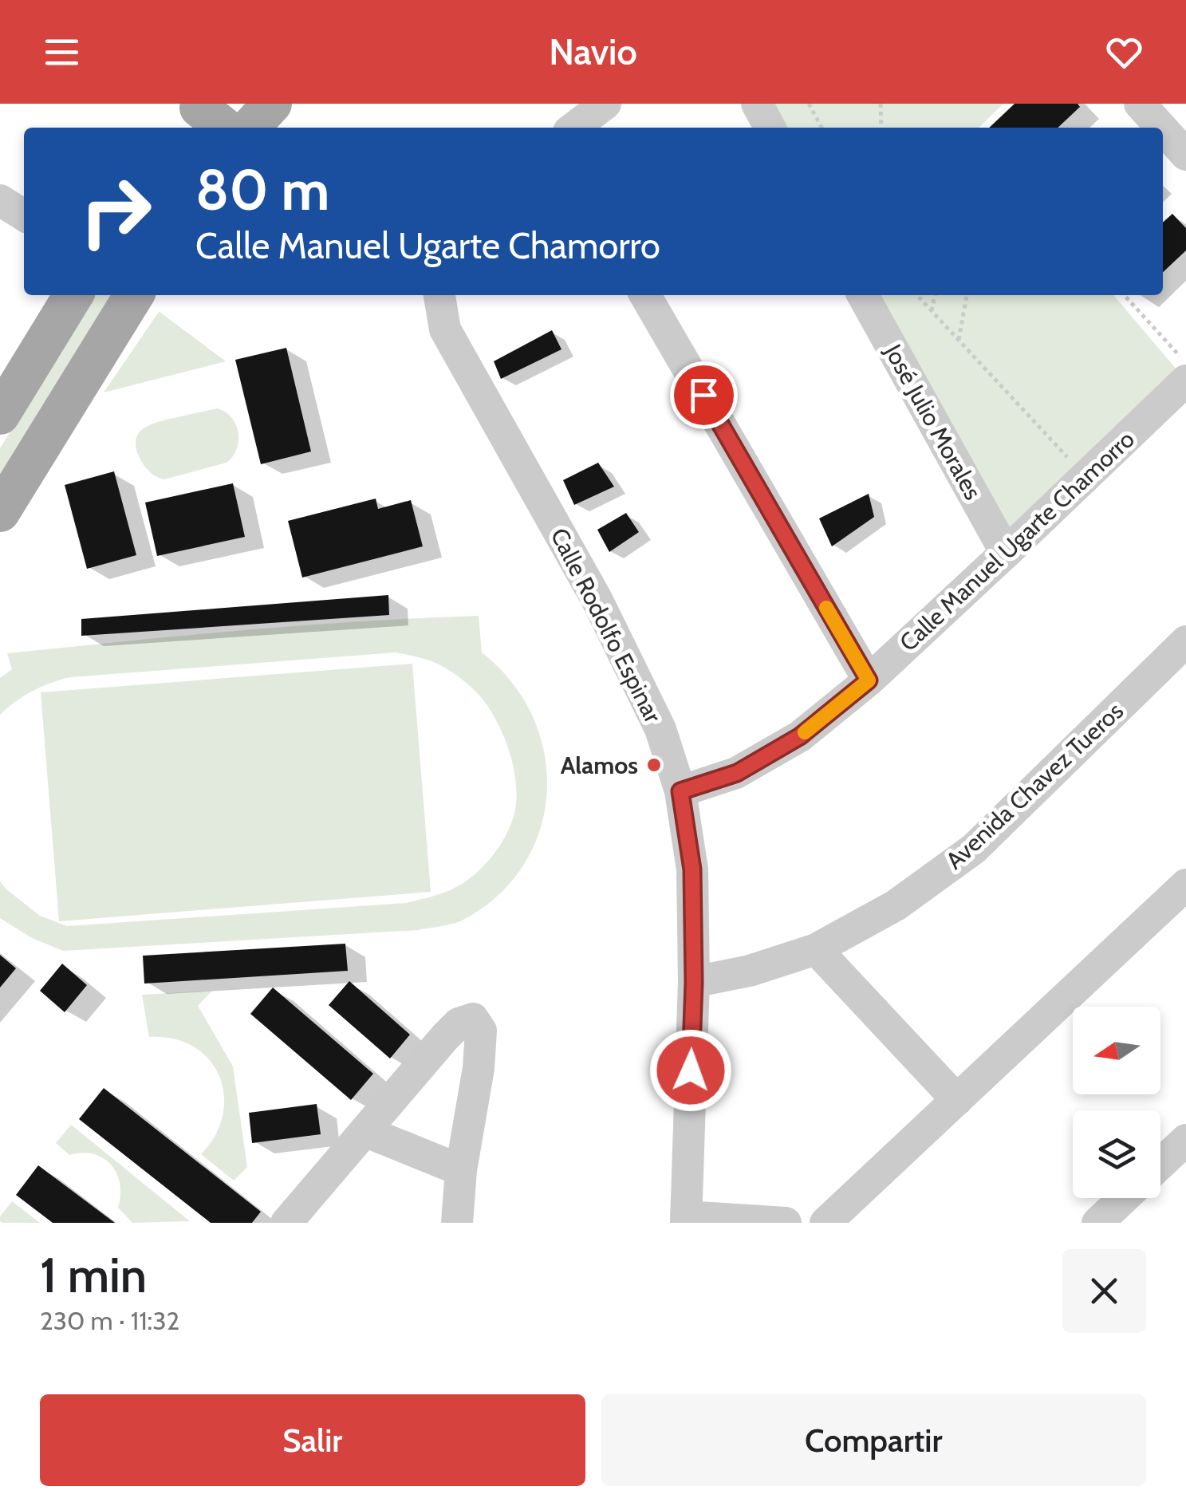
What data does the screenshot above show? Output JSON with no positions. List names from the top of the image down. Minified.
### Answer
{"streets":{"street":["José Julio Morales","Calle Manuel Ugarte Chamorro","Calle Rodolfo Espinar","Avenida Chavez Tueros"]},"crossings":[["José Julio Morales","Calle Manuel Ugarte Chamorro"],["Calle Manuel Ugarte Chamorro","Calle Rodolfo Espinar"],["Calle Rodolfo Espinar","Avenida Chavez Tueros"]],"places":["Alamos"],"north":"left","page":{"header":"Navio","turn":["80 m","Calle Manuel Ugarte Chamorro"],"heading":["1 min","230 m · 11:32"],"buttons":["Salir","Compartir"]}}
